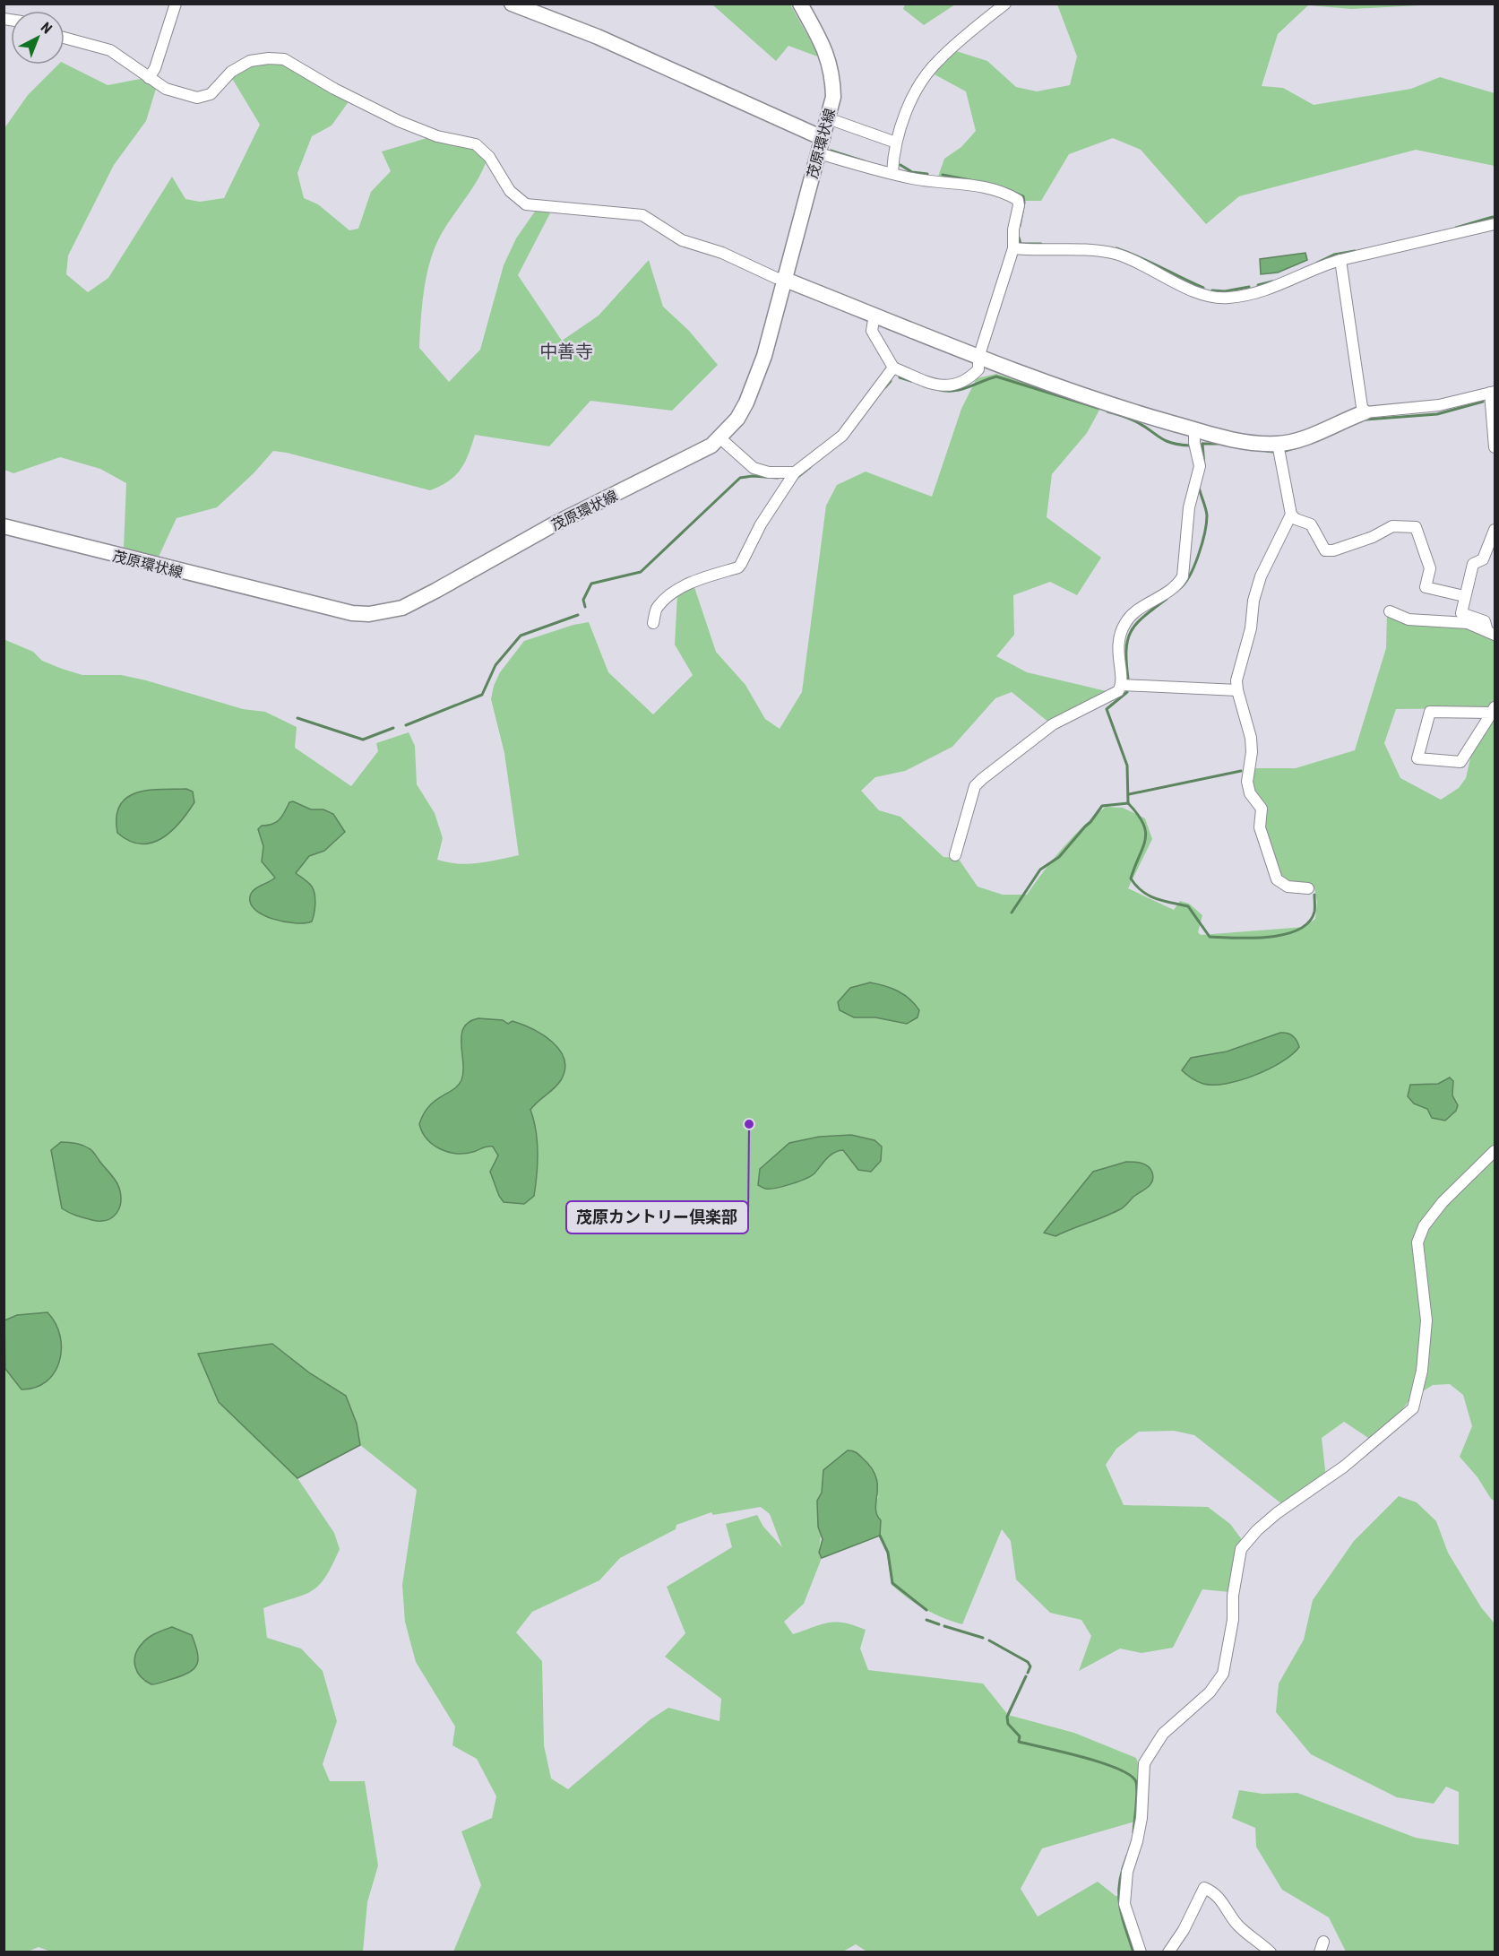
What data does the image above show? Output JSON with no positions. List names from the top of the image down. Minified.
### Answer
{"streets":{"main road":["茂原環状線"]},"districts":["中善寺"],"places":["茂原カントリー倶楽部"],"north":"top right"}
